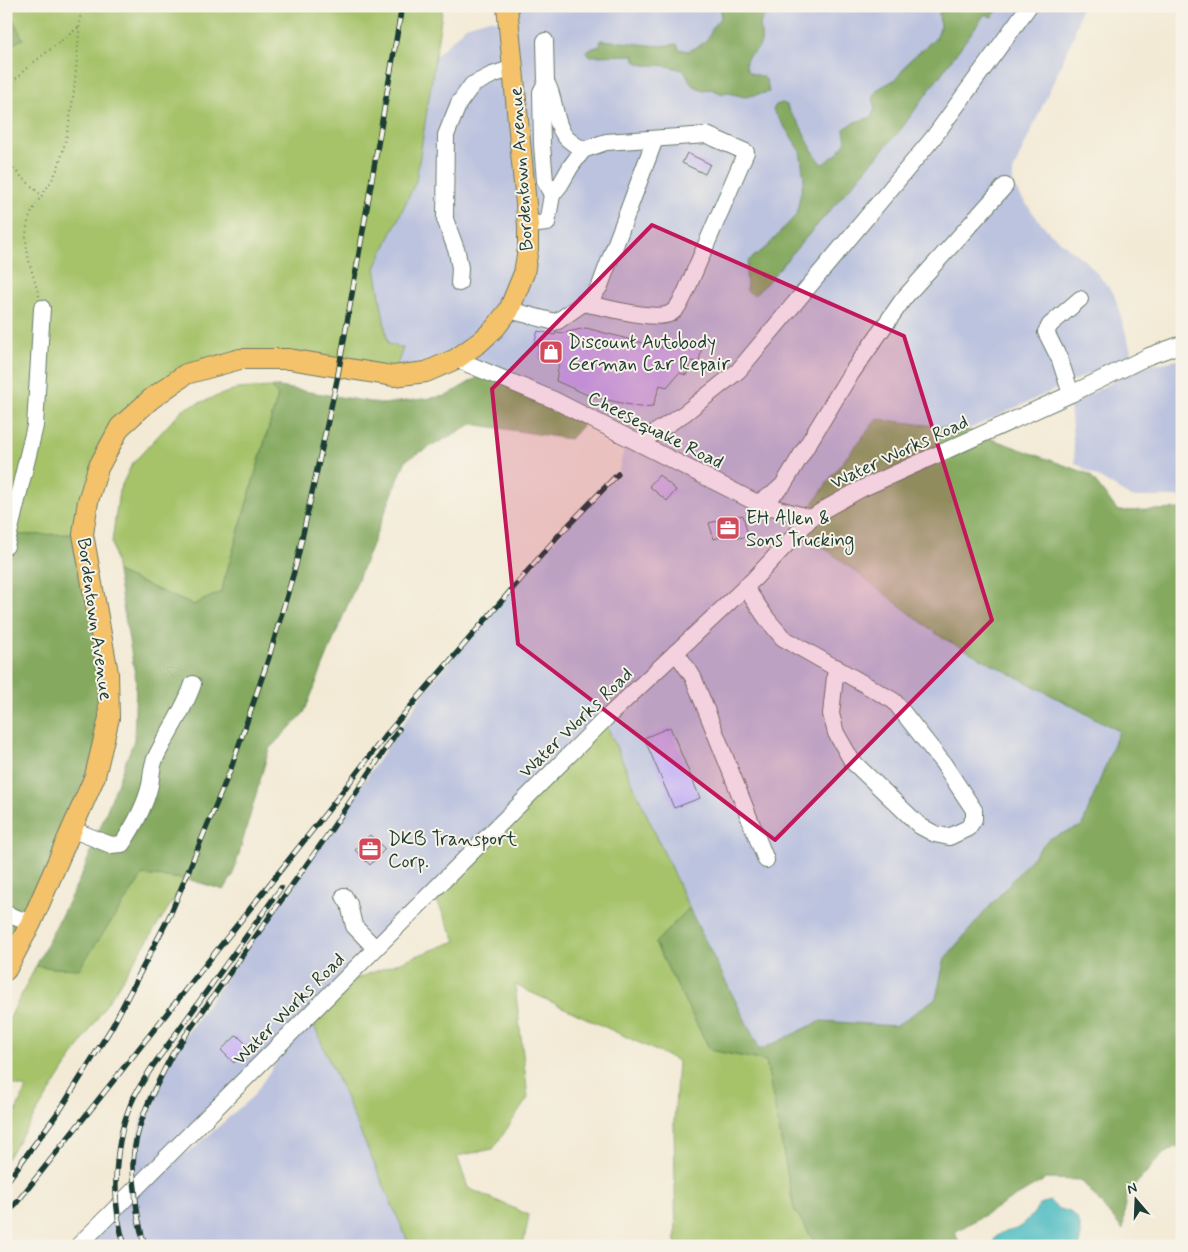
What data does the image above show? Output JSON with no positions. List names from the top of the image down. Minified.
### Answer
{"streets":{"main road":["Bordentown Avenue"],"street":["Cheesequake Road","Water Works Road"]},"crossings":[["Bordentown Avenue","Cheesequake Road"],["Cheesequake Road","Water Works Road"]],"places":{"shop":["Discount Autobody German Car Repair"],"office":["EH Allen & Sons Trucking","DKB Transport Corp."]},"north":"top"}
